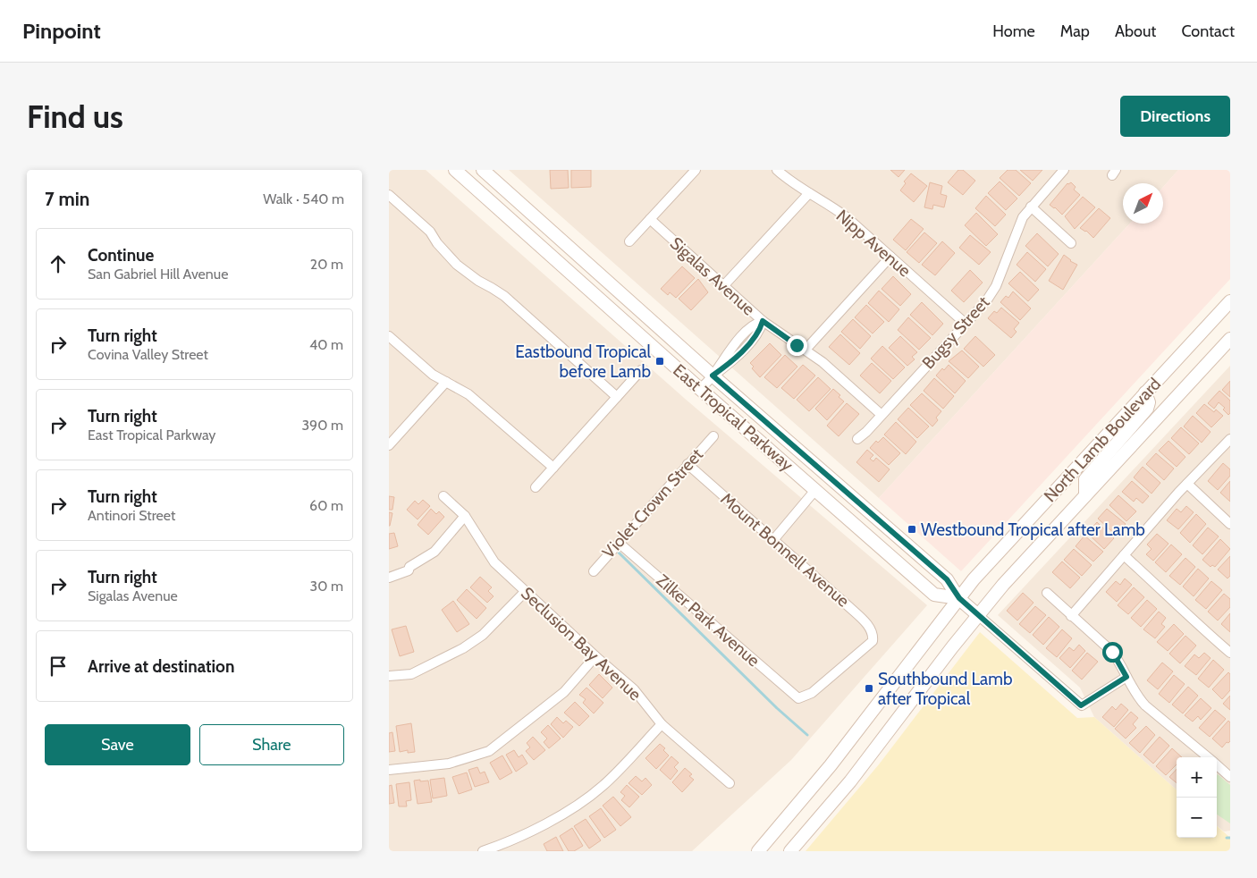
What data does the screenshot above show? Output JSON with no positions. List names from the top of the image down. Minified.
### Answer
{"streets":{"main road":["East Tropical Parkway","North Lamb Boulevard"],"street":["Nipp Avenue","Sigalas Avenue","Bugsy Street","Violet Crown Street","Mount Bonnell Avenue","Zilker Park Avenue","Seclusion Bay Avenue"]},"crossings":[["Nipp Avenue","Bugsy Street"],["Sigalas Avenue","Bugsy Street"],["East Tropical Parkway","North Lamb Boulevard"],["Violet Crown Street","Mount Bonnell Avenue"],["Violet Crown Street","Zilker Park Avenue"],["Mount Bonnell Avenue","Zilker Park Avenue"]],"places":{"transit":["Eastbound Tropical before Lamb","Westbound Tropical after Lamb","Southbound Lamb after Tropical"]},"north":"top right","page":{"header":"Pinpoint","nav":["Home","Map","About","Contact"],"buttons":["Directions",["Save","Share"]],"title":"Find us","heading":["7 min","Walk · 540 m"],"list":[["Continue","San Gabriel Hill Avenue","20 m"],["Turn right","Covina Valley Street","40 m"],["Turn right","East Tropical Parkway","390 m"],["Turn right","Antinori Street","60 m"],["Turn right","Sigalas Avenue","30 m"],"Arrive at destination"],"map_buttons":["+","−"]}}
